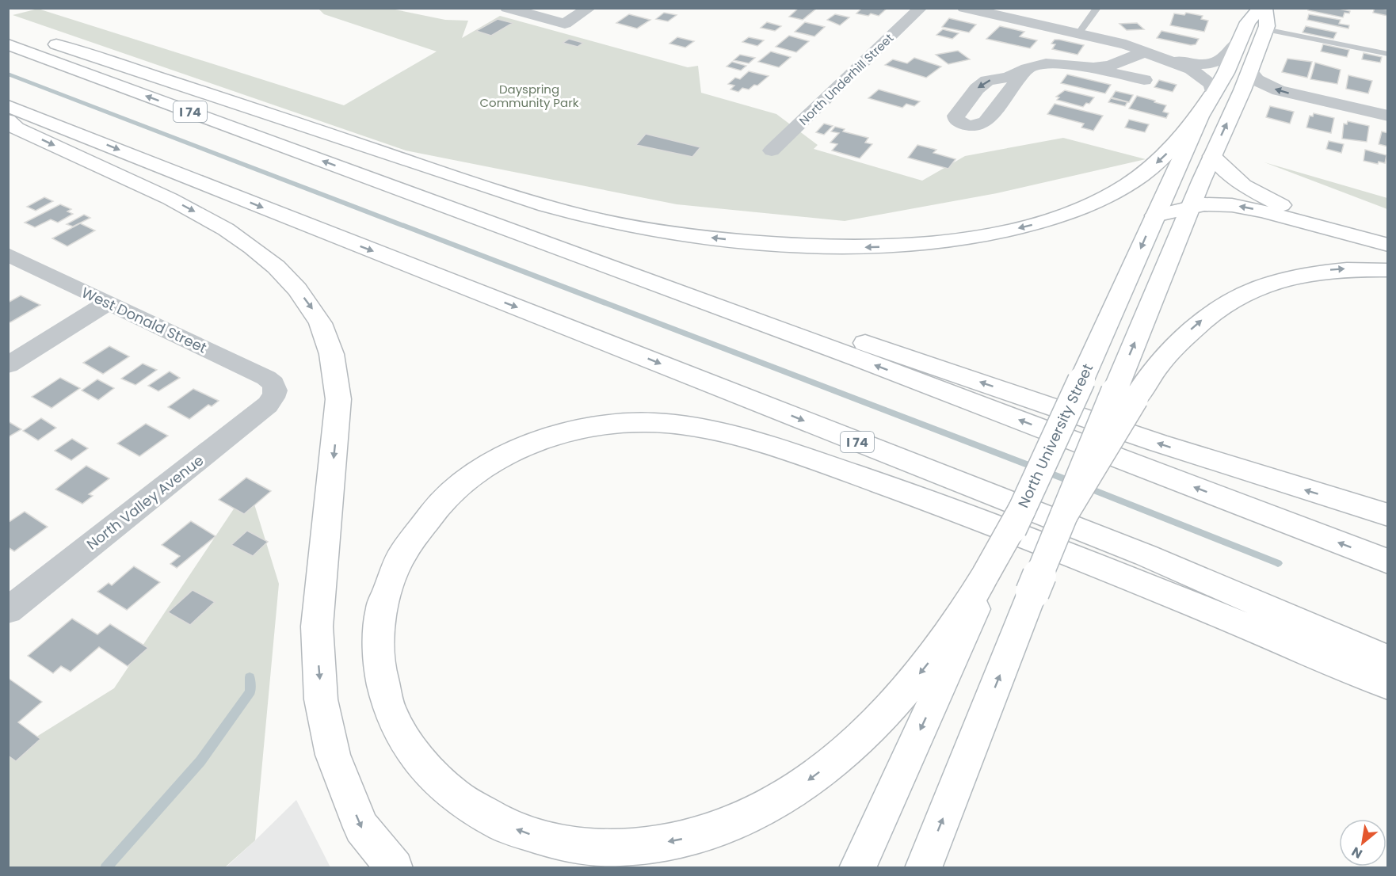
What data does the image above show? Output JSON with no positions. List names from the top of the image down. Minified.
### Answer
{"streets":{"main road":["I 74","North University Street"],"street":["North Underhill Street","West Donald Street","North Valley Avenue"]},"crossings":[["West Donald Street","North Valley Avenue"]],"parks":["Dayspring Community Park"],"north":"bottom left"}
